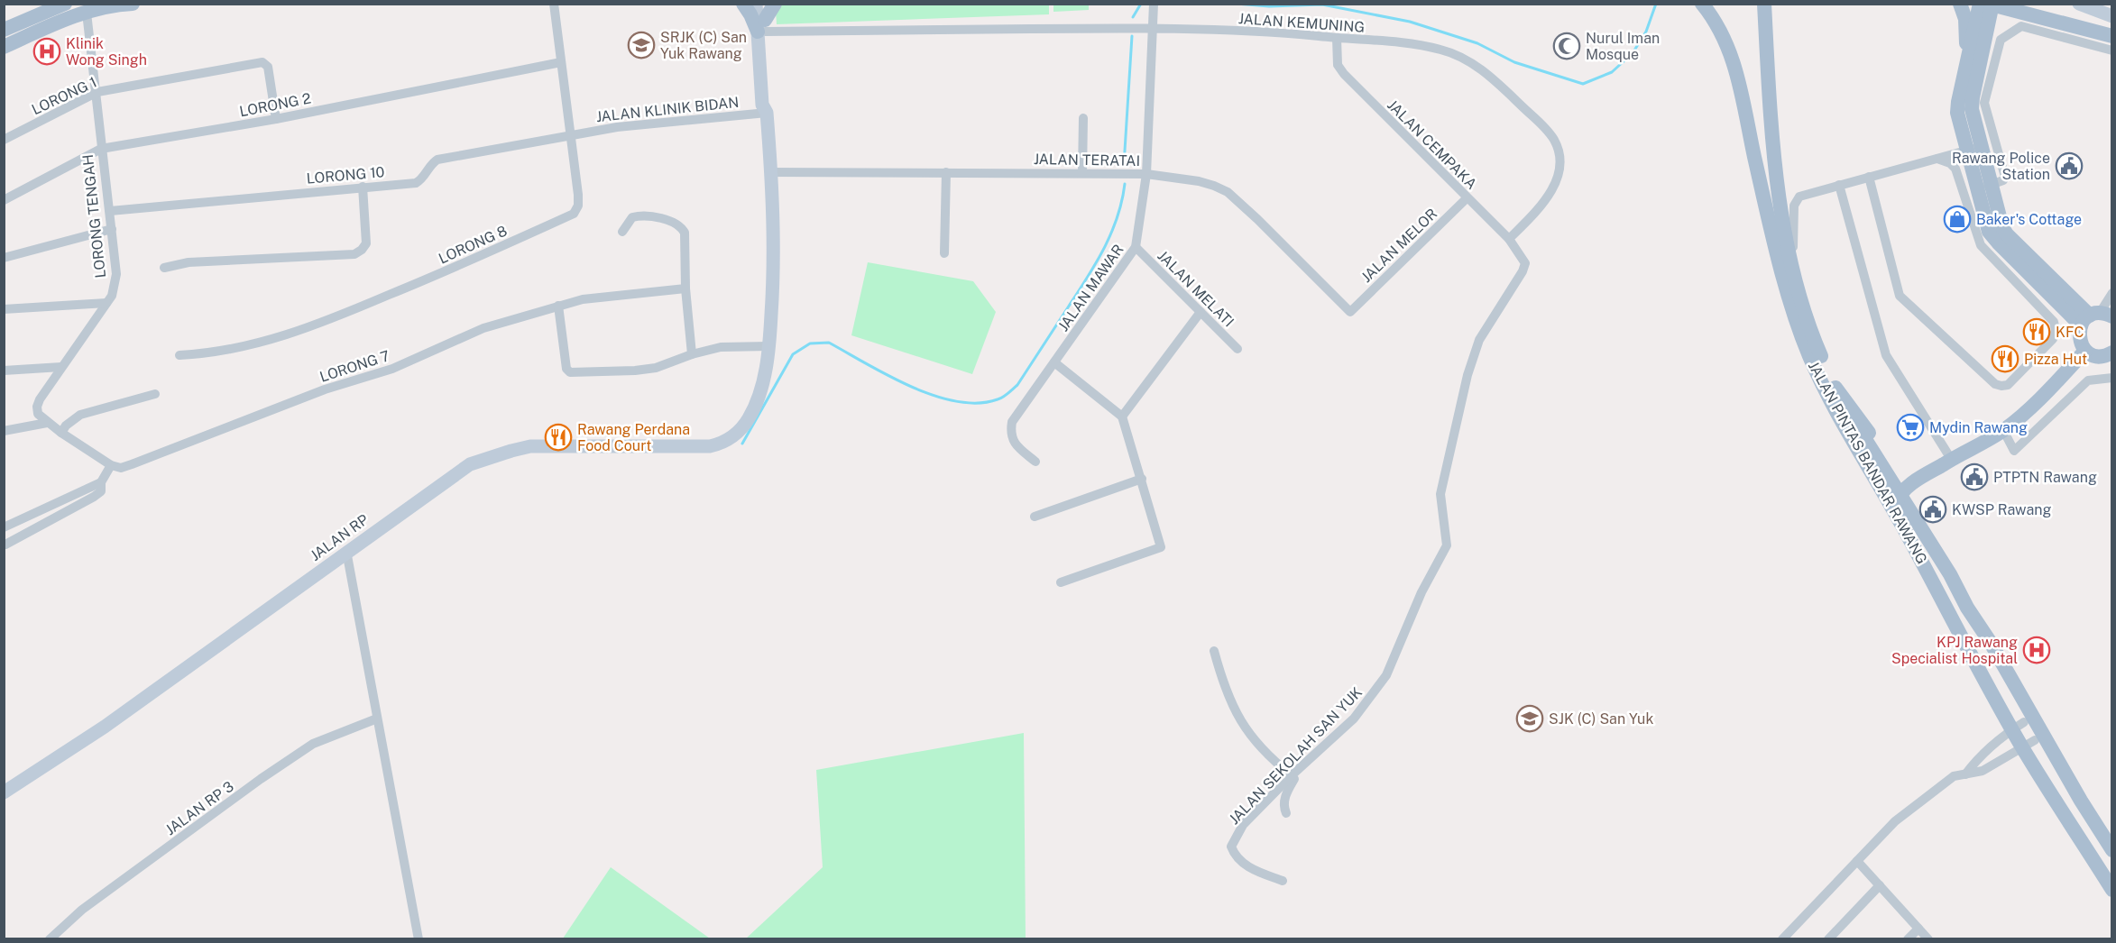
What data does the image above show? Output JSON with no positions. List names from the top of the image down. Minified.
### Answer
{"streets":{"main road":["JALAN PINTAS BANDAR RAWANG"],"street":["JALAN KEMUNING","LORONG 1","LORONG 2","JALAN KLINIK BIDAN","JALAN CEMPAKA","JALAN TERATAI","LORONG 10","LORONG TENGAH","LORONG 8","JALAN MELOR","JALAN MAWAR","JALAN MELATI","LORONG 7","JALAN RP","JALAN SEKOLAH SAN YUK","JALAN RP 3"]},"crossings":[["JALAN KEMUNING","JALAN CEMPAKA"],["JALAN KEMUNING","JALAN MAWAR"],["LORONG 1","LORONG 2"],["LORONG 1","LORONG TENGAH"],["LORONG 2","LORONG TENGAH"],["LORONG 2","LORONG 8"],["JALAN KLINIK BIDAN","LORONG 10"],["JALAN KLINIK BIDAN","LORONG 8"],["JALAN CEMPAKA","JALAN MELOR"],["JALAN CEMPAKA","JALAN SEKOLAH SAN YUK"],["JALAN TERATAI","JALAN MELOR"],["JALAN TERATAI","JALAN MAWAR"],["LORONG 10","LORONG TENGAH"],["LORONG 10","LORONG 8"],["JALAN MAWAR","JALAN MELATI"]],"places":{"school or university":["SRJK (C) San Yuk Rawang","SJK (C) San Yuk"],"mosque":["Nurul Iman Mosque"],"hospital":["Klinik Wong Singh","KPJ Rawang Specialist Hospital"],"public building":["Rawang Police Station","PTPTN Rawang","KWSP Rawang"],"shop":["Baker's Cottage"],"restaurant":["KFC","Pizza Hut","Rawang Perdana Food Court"],"supermarket":["Mydin Rawang"]}}
